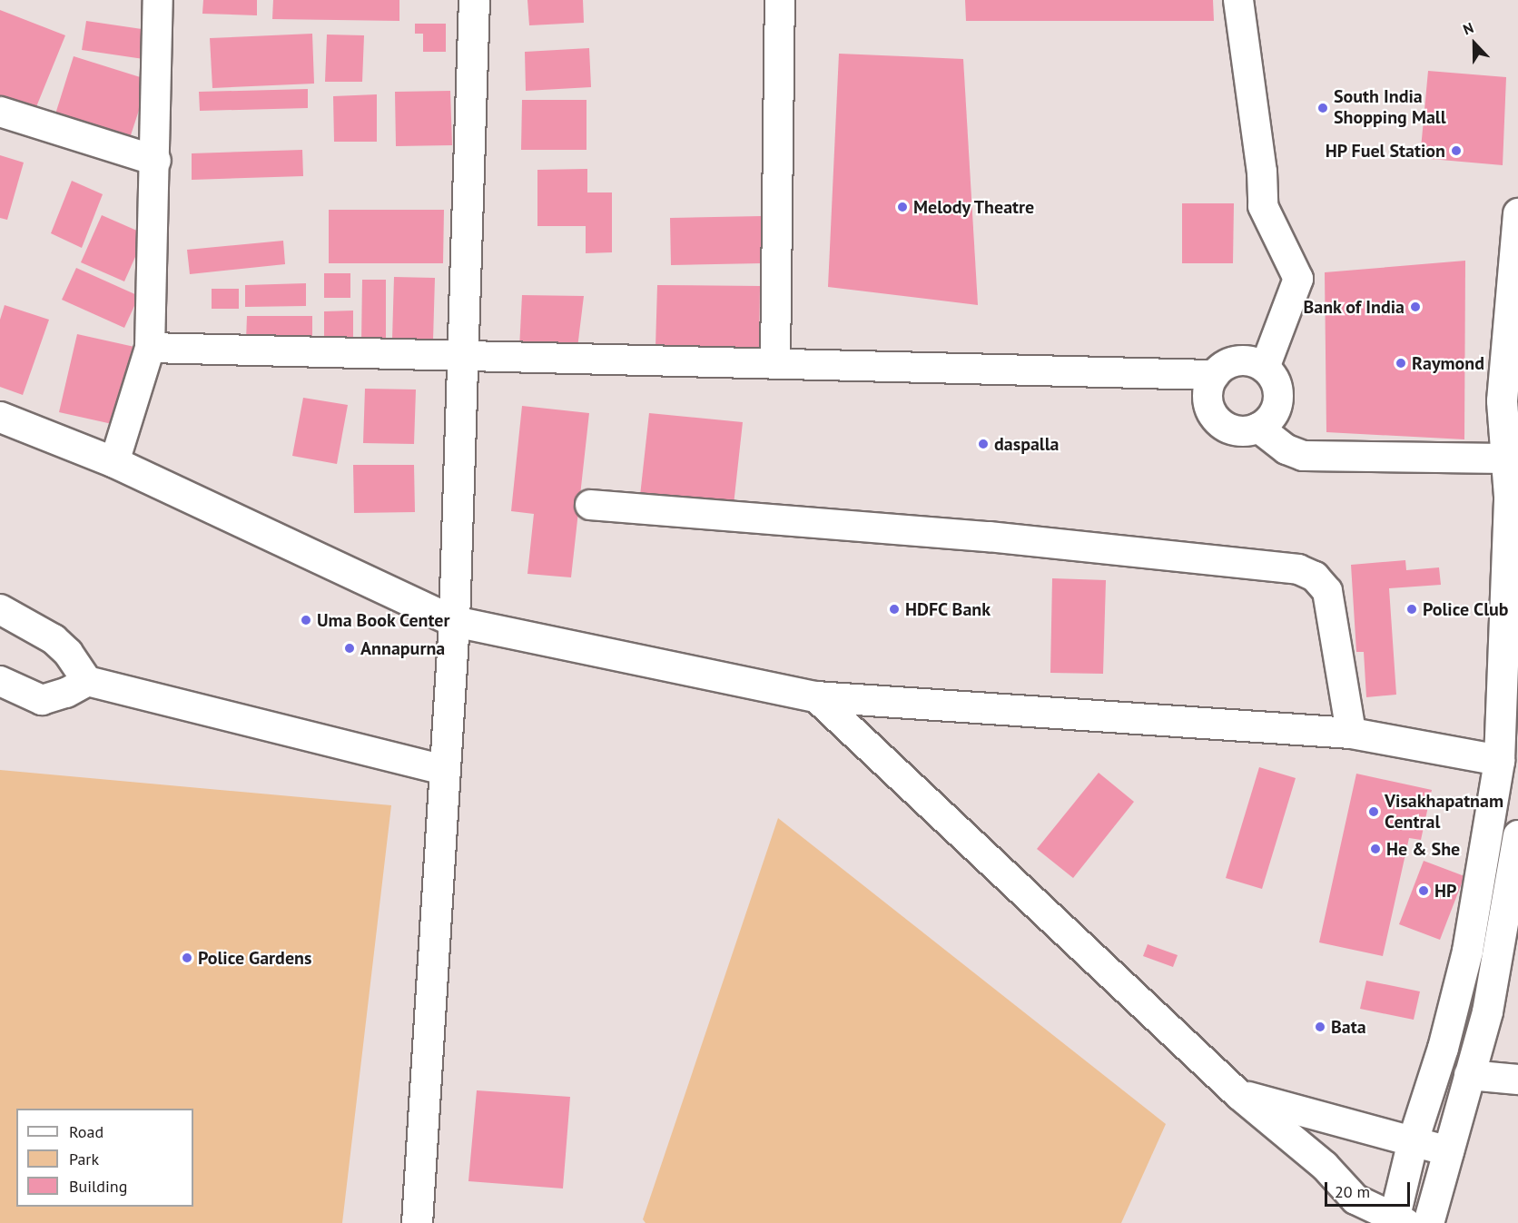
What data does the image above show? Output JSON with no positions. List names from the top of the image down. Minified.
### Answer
{"places":["South India Shopping Mall","HP Fuel Station","Melody Theatre","Bank of India","Raymond","daspalla","HDFC Bank","Police Club","Uma Book Center","Annapurna","Visakhapatnam Central","He & She","HP","Police Gardens","Bata"],"legend":["Road","Park","Building"],"scale_bar":"20 m","north":"top"}
